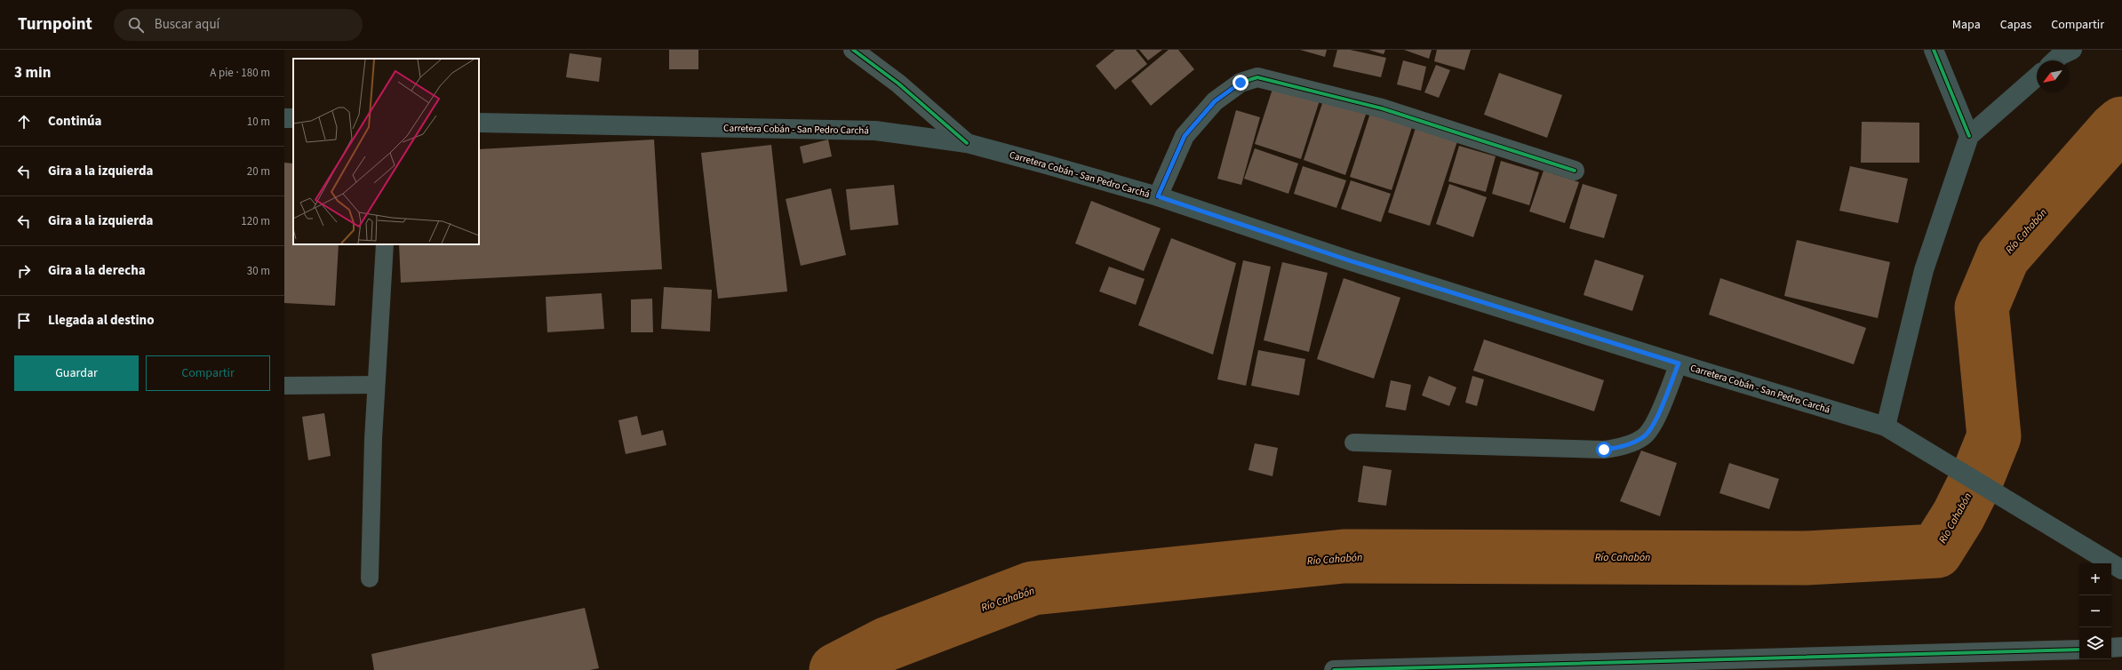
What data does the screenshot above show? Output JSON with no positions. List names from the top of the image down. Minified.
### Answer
{"streets":{"main road":["Carretera Cobán - San Pedro Carchá"]},"water":["Río Cahabón"],"north":"bottom left","page":{"header":"Turnpoint","search":"Buscar aquí","nav":["Mapa","Capas","Compartir"],"heading":["3 min","A pie · 180 m"],"list":[["Continúa","10 m"],["Gira a la izquierda","20 m"],["Gira a la izquierda","120 m"],["Gira a la derecha","30 m"],"Llegada al destino"],"buttons":["Guardar","Compartir"],"map_buttons":["+","−"]}}
